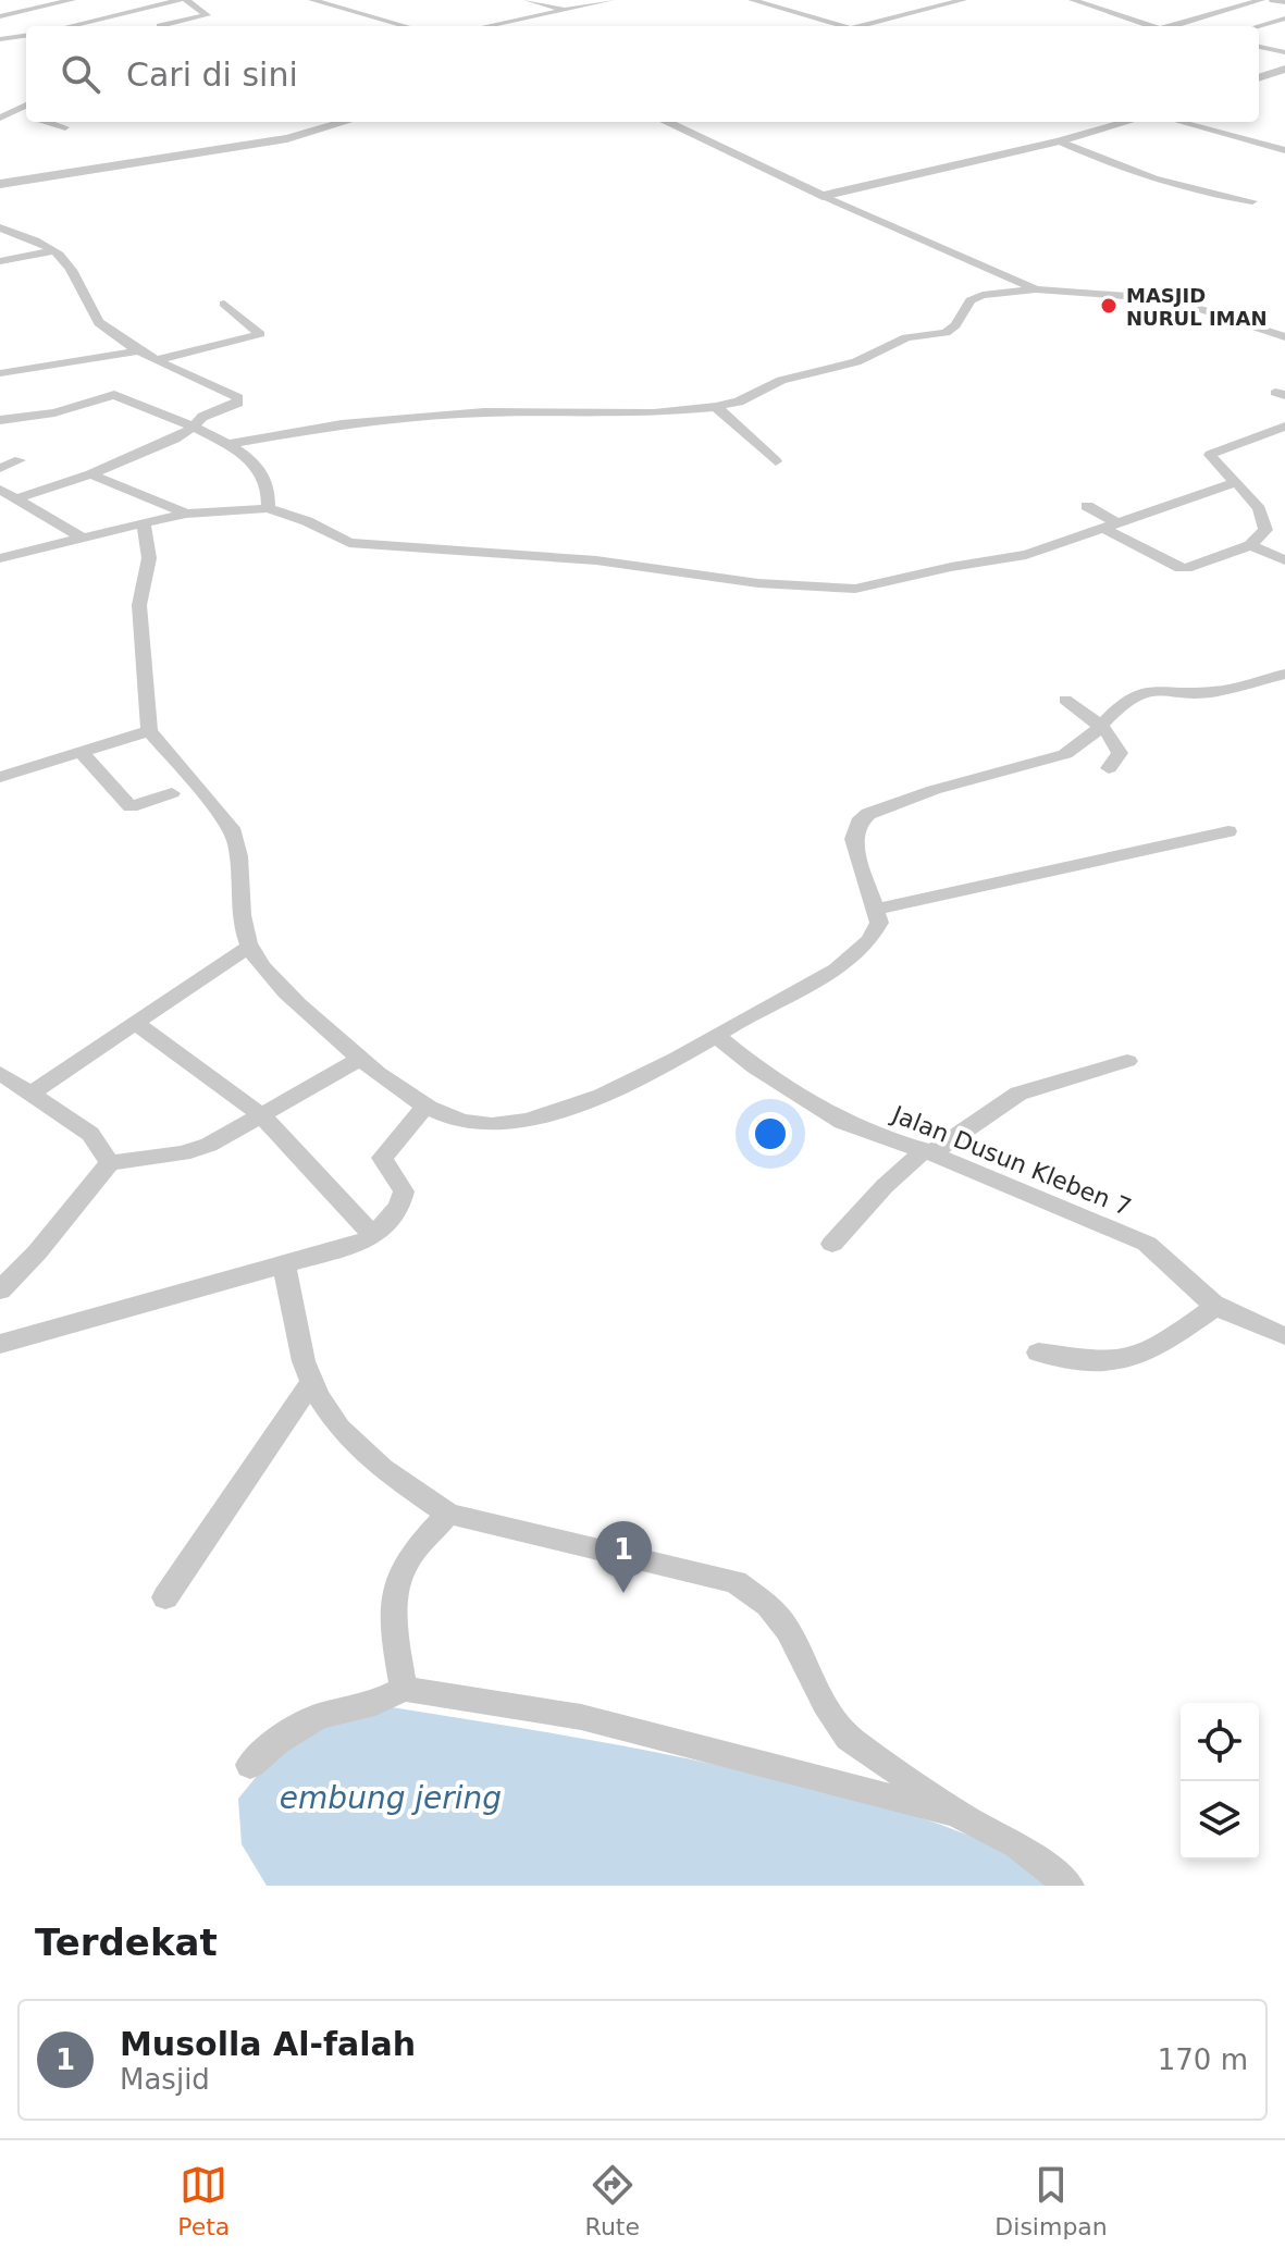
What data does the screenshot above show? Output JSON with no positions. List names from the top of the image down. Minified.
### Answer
{"streets":{"street":["Jalan Dusun Kleben 7"]},"water":["embung jering"],"places":["MASJID NURUL IMAN"],"page":{"search":"Cari di sini","pins":"1","heading":"Terdekat","list":[{"mark":"1","name":"Musolla Al-falah","note":"Masjid","value":"170 m"}],"nav":["Peta","Rute","Disimpan"]}}
